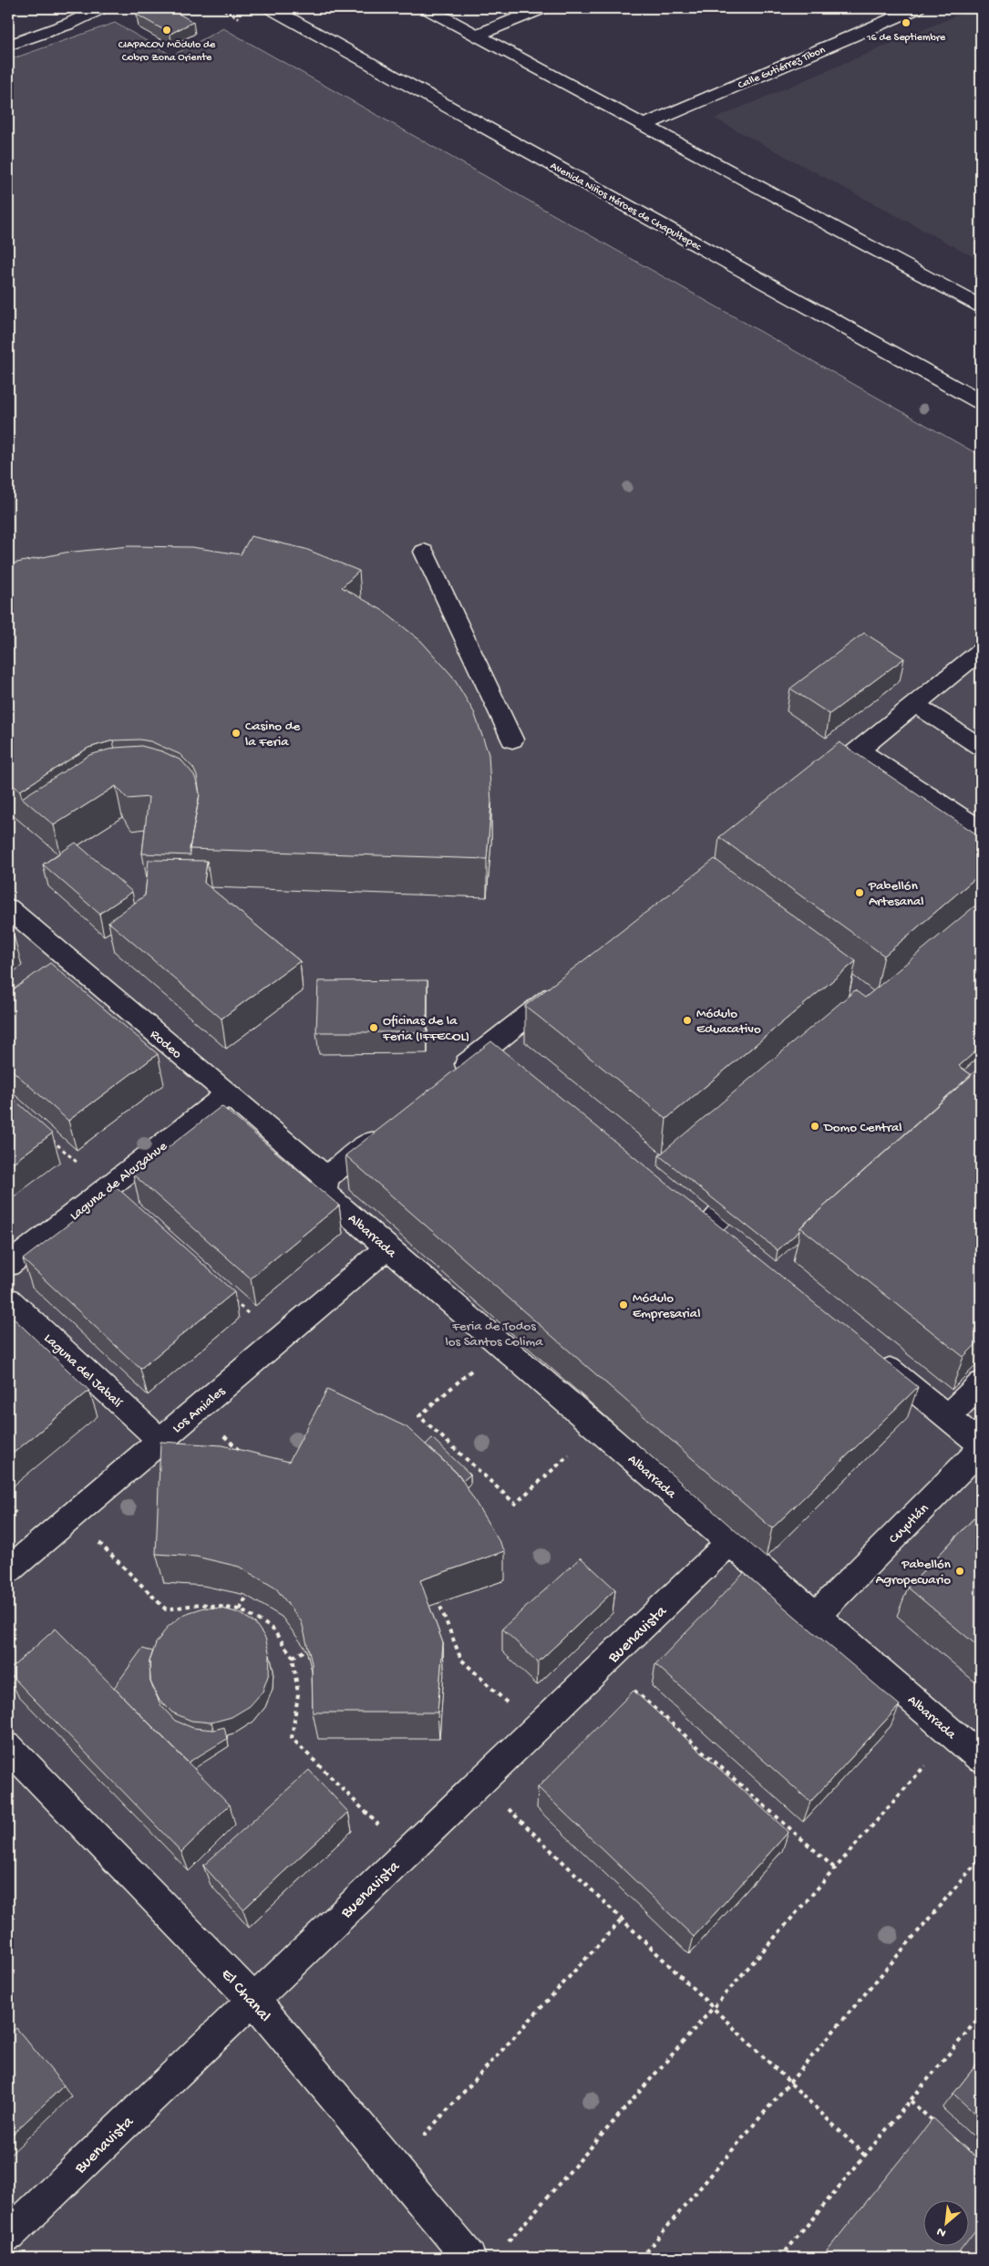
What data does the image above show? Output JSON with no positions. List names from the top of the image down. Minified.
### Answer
{"streets":{"street":["Calle Gutiérrez Tibon","Avenida Niños Héroes de Chapultepec","Rodeo","Laguna de Alcuzahue","Albarrada","Laguna del Jabalí","Los Amiales","Cuyutlán","Buenavista","El Chanal"]},"crossings":[["Rodeo","Laguna de Alcuzahue"],["Rodeo","Albarrada"],["Albarrada","Los Amiales"],["Albarrada","Cuyutlán"],["Albarrada","Buenavista"],["Laguna del Jabalí","Los Amiales"],["Buenavista","El Chanal"]],"parks":["Feria de Todos los Santos Colima"],"places":["16 de Septiembre","CIAPACOV MÖdulo de Cobro Zona Oriente","Casino de la Feria","Pabellón Artesanal","Módulo Eduacativo","Oficinas de la Feria (IFFECOL)","Domo Central","Módulo Empresarial","Pabellón Agropecuario"],"north":"bottom left"}
